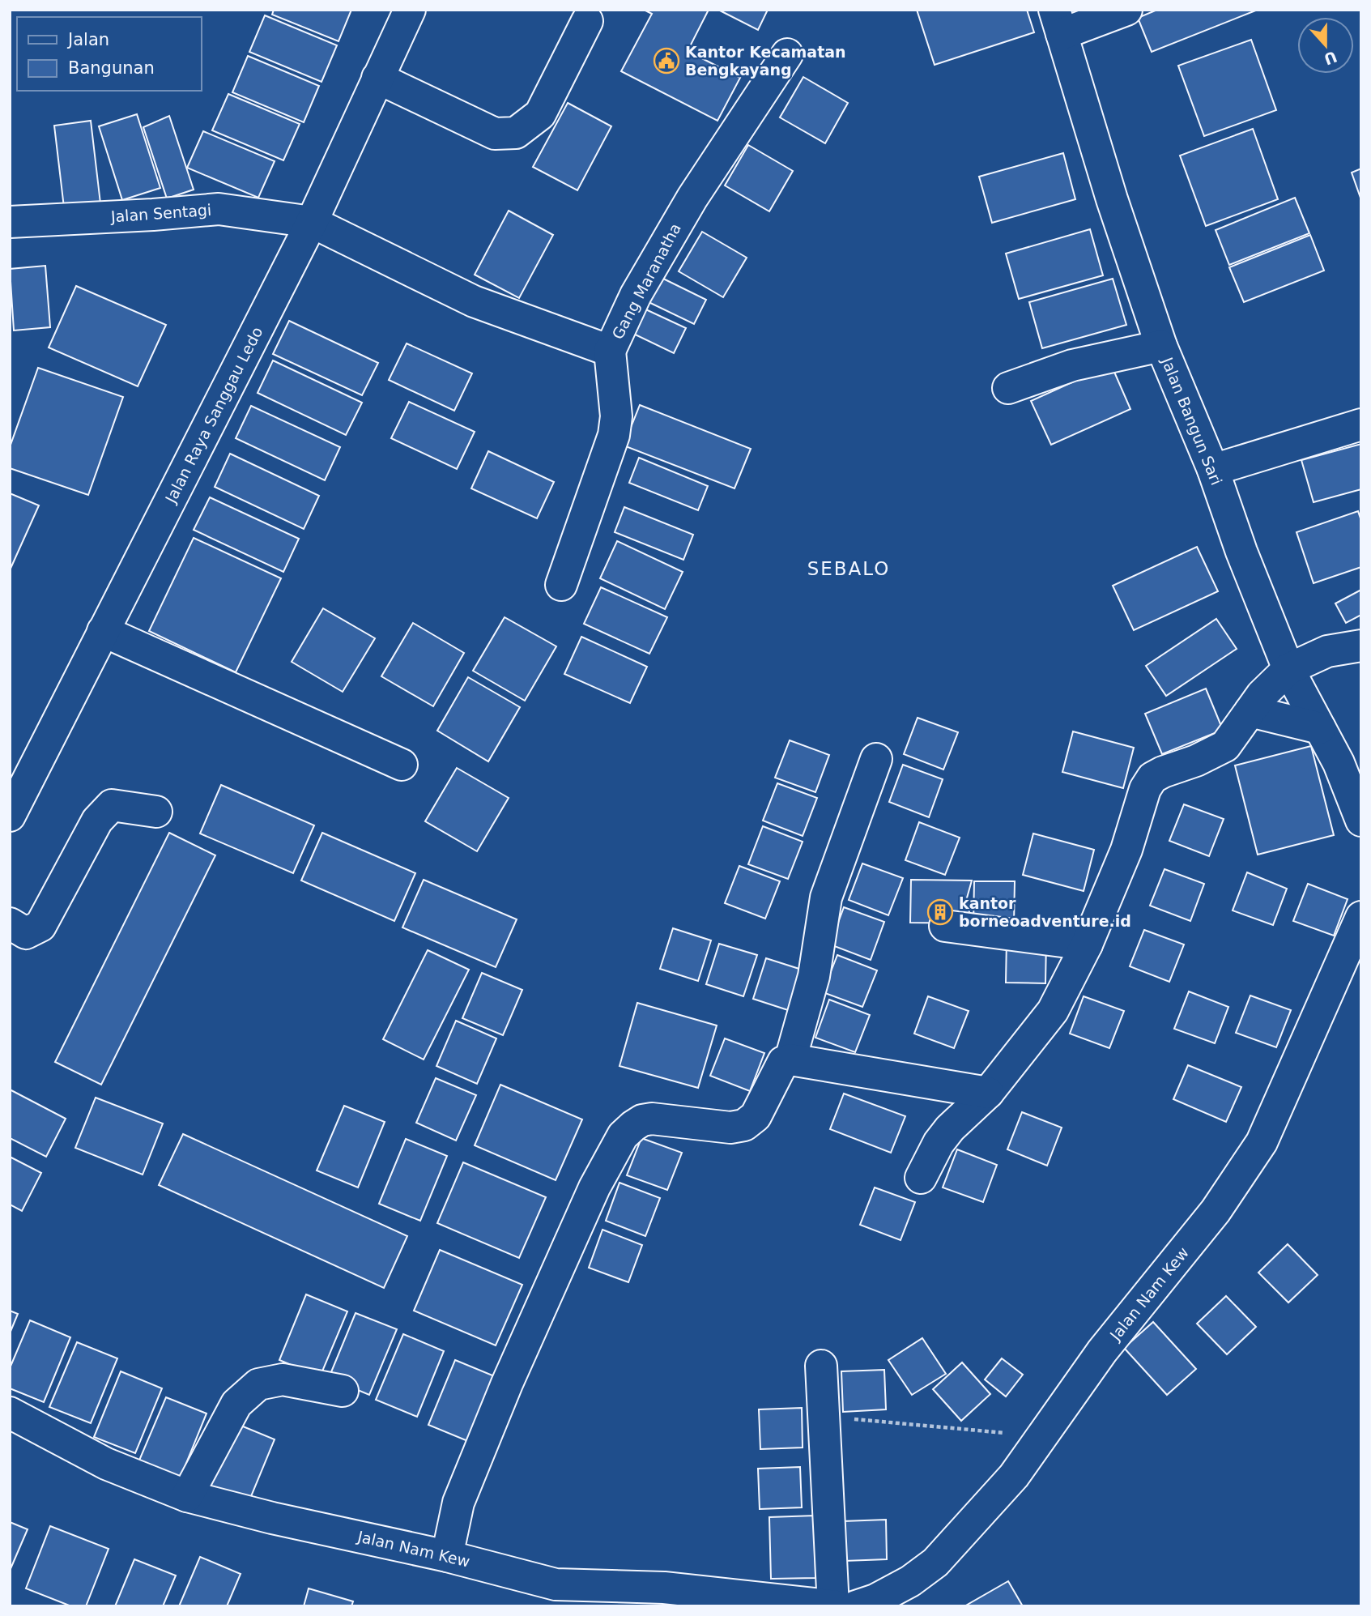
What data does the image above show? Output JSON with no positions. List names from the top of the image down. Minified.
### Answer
{"streets":{"main road":["Jalan Sentagi","Gang Maranatha","Jalan Raya Sanggau Ledo","Jalan Bangun Sari","Jalan Nam Kew"]},"crossings":[["Jalan Sentagi","Gang Maranatha"],["Jalan Sentagi","Jalan Raya Sanggau Ledo"],["Gang Maranatha","Jalan Raya Sanggau Ledo"]],"districts":["SEBALO"],"places":{"public building":["Kantor Kecamatan Bengkayang"],"building":["kantor borneoadventure.id"]},"legend":["Jalan","Bangunan"],"north":"bottom"}
